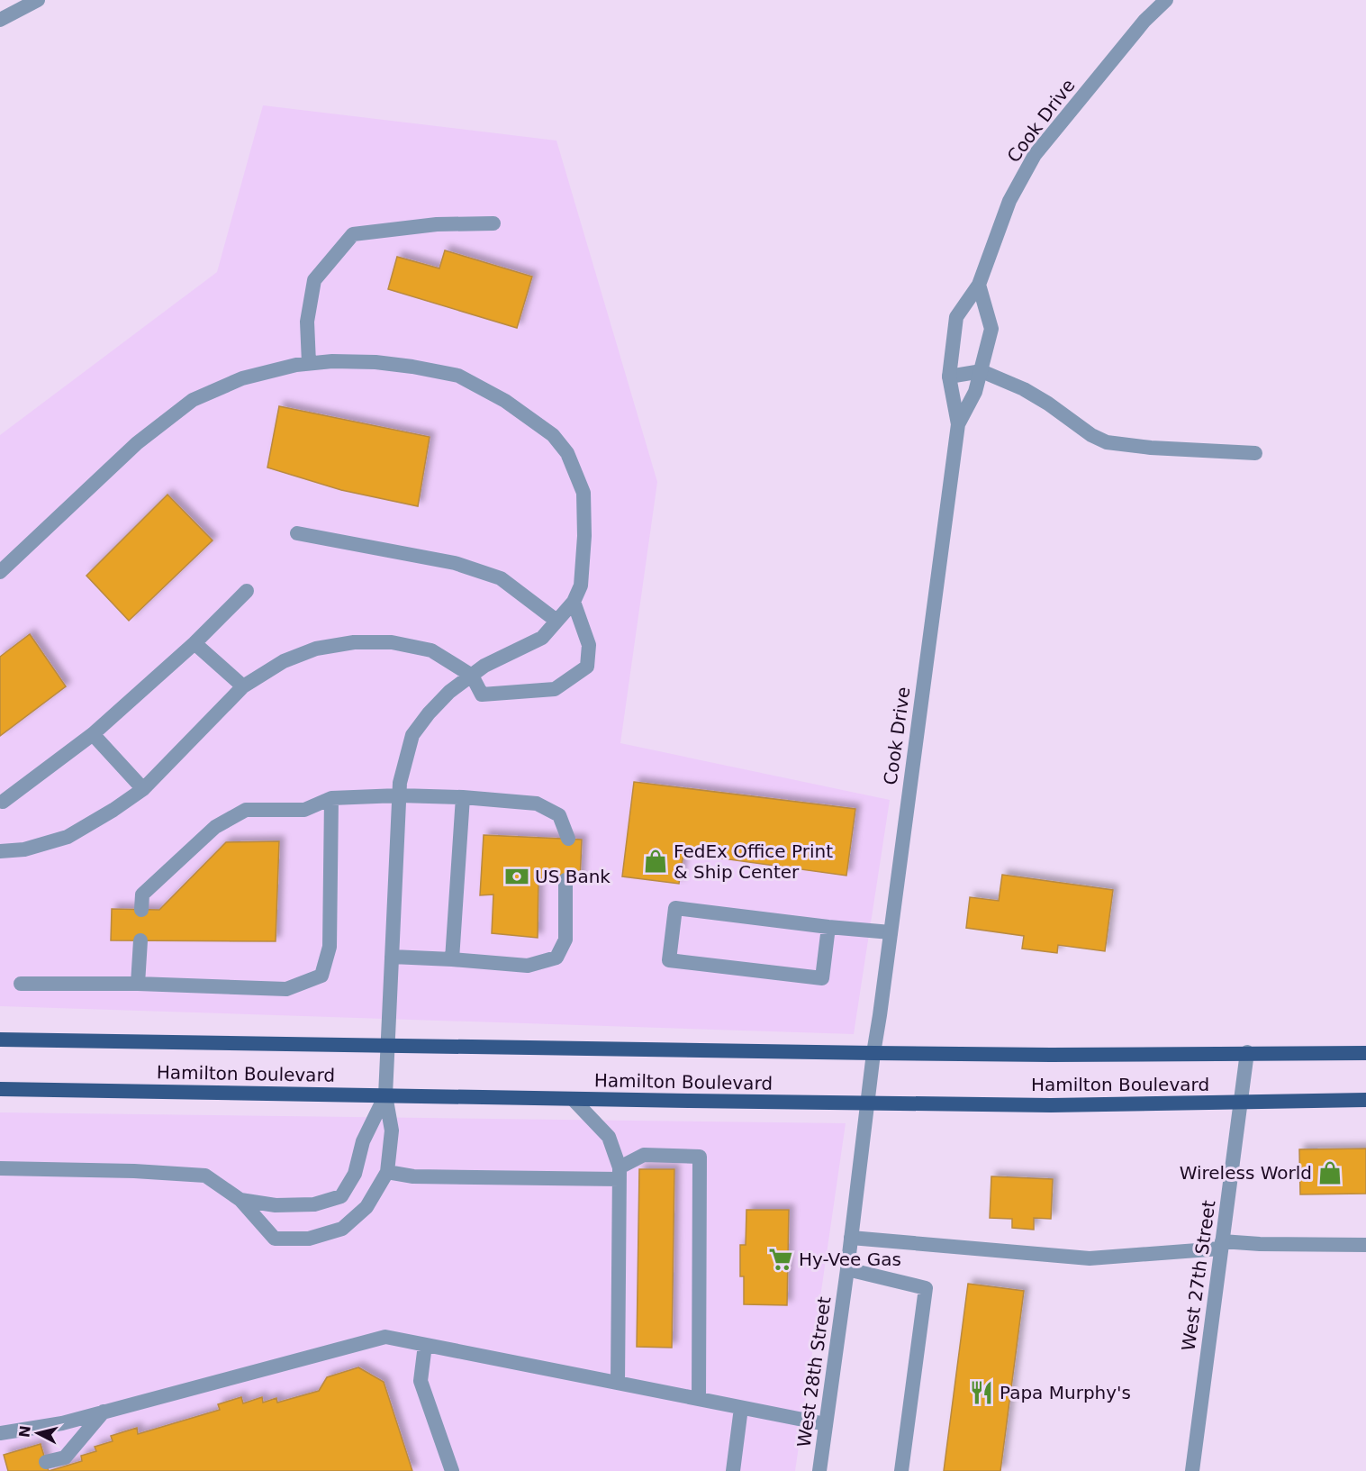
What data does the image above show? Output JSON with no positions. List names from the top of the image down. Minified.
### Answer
{"streets":{"main road":["Hamilton Boulevard"],"street":["Cook Drive","West 27th Street","West 28th Street"]},"crossings":[["Cook Drive","Hamilton Boulevard"],["Cook Drive","West 28th Street"],["Hamilton Boulevard","West 27th Street"],["Hamilton Boulevard","West 28th Street"]],"places":{"shop":["FedEx Office Print & Ship Center","Wireless World"],"bank":["US Bank"],"supermarket":["Hy-Vee Gas"],"restaurant":["Papa Murphy's"]},"north":"left"}
